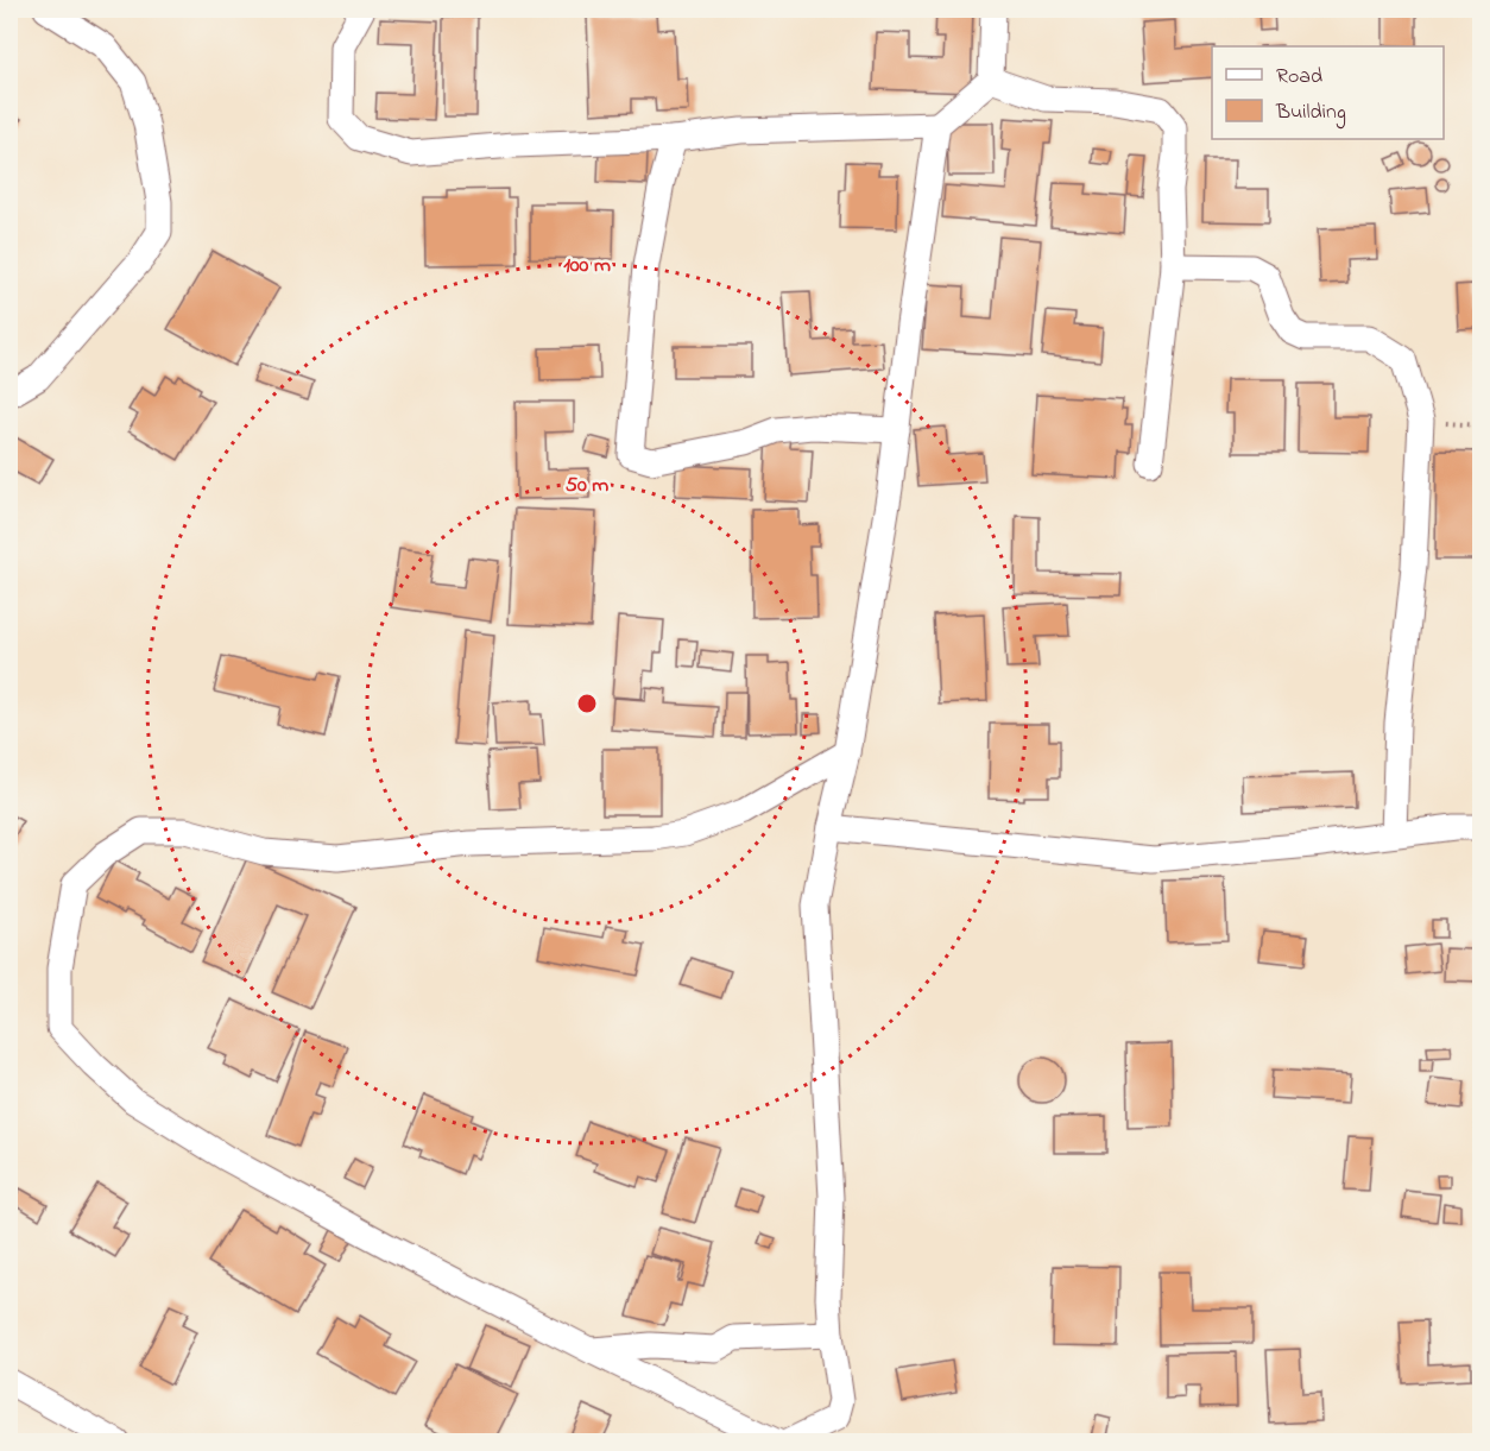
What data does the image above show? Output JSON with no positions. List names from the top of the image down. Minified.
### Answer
{"legend":["Road","Building"],"rings":["100 m","50 m"]}
